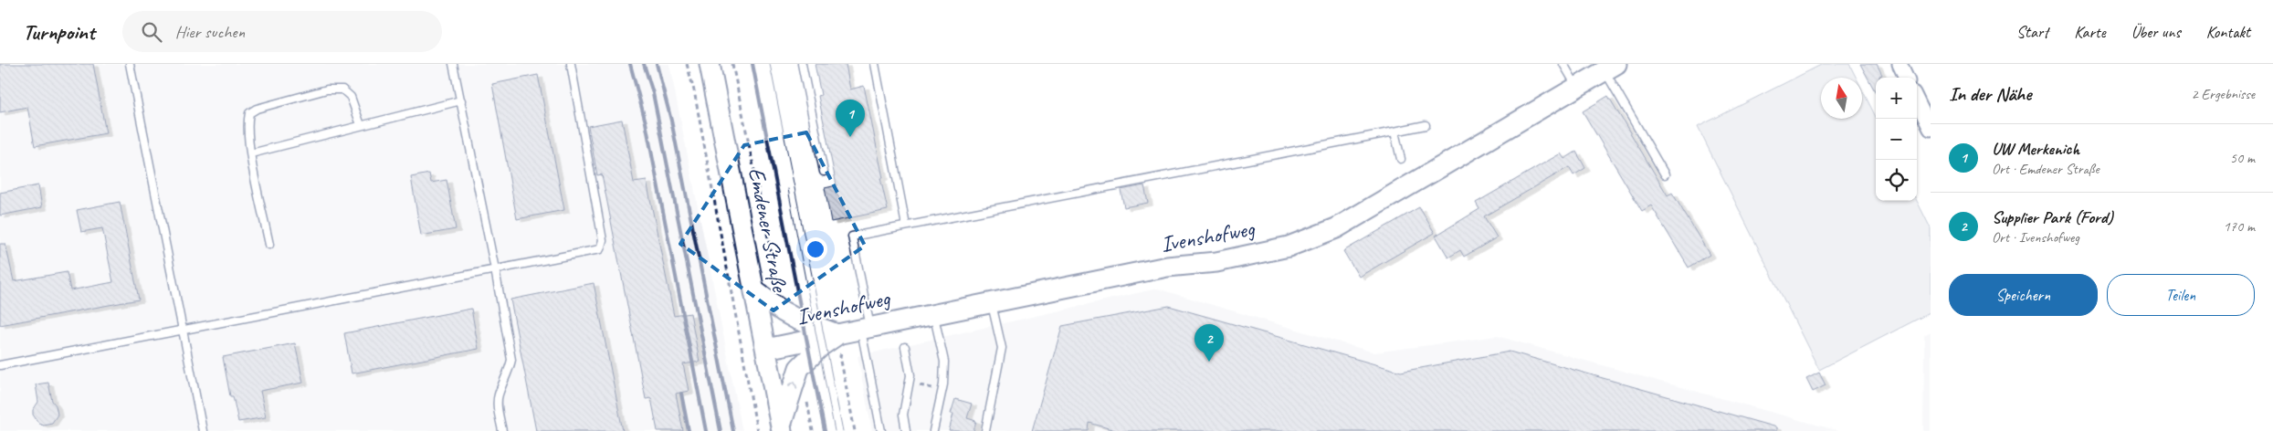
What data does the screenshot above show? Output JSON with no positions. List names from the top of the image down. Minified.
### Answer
{"streets":{"street":["Emdener Straße","Ivenshofweg"]},"crossings":[["Emdener Straße","Ivenshofweg"]],"north":"top","page":{"header":"Turnpoint","search":"Hier suchen","nav":["Start","Karte","Über uns","Kontakt"],"heading":["In der Nähe","2 Ergebnisse"],"map_buttons":["+","−"],"pins":["1","2"],"list":[{"mark":"1","name":"UW Merkenich","note":"Ort · Emdener Straße","value":"50 m"},{"mark":"2","name":"Supplier Park (Ford)","note":"Ort · Ivenshofweg","value":"170 m"}],"buttons":["Speichern","Teilen"]}}
